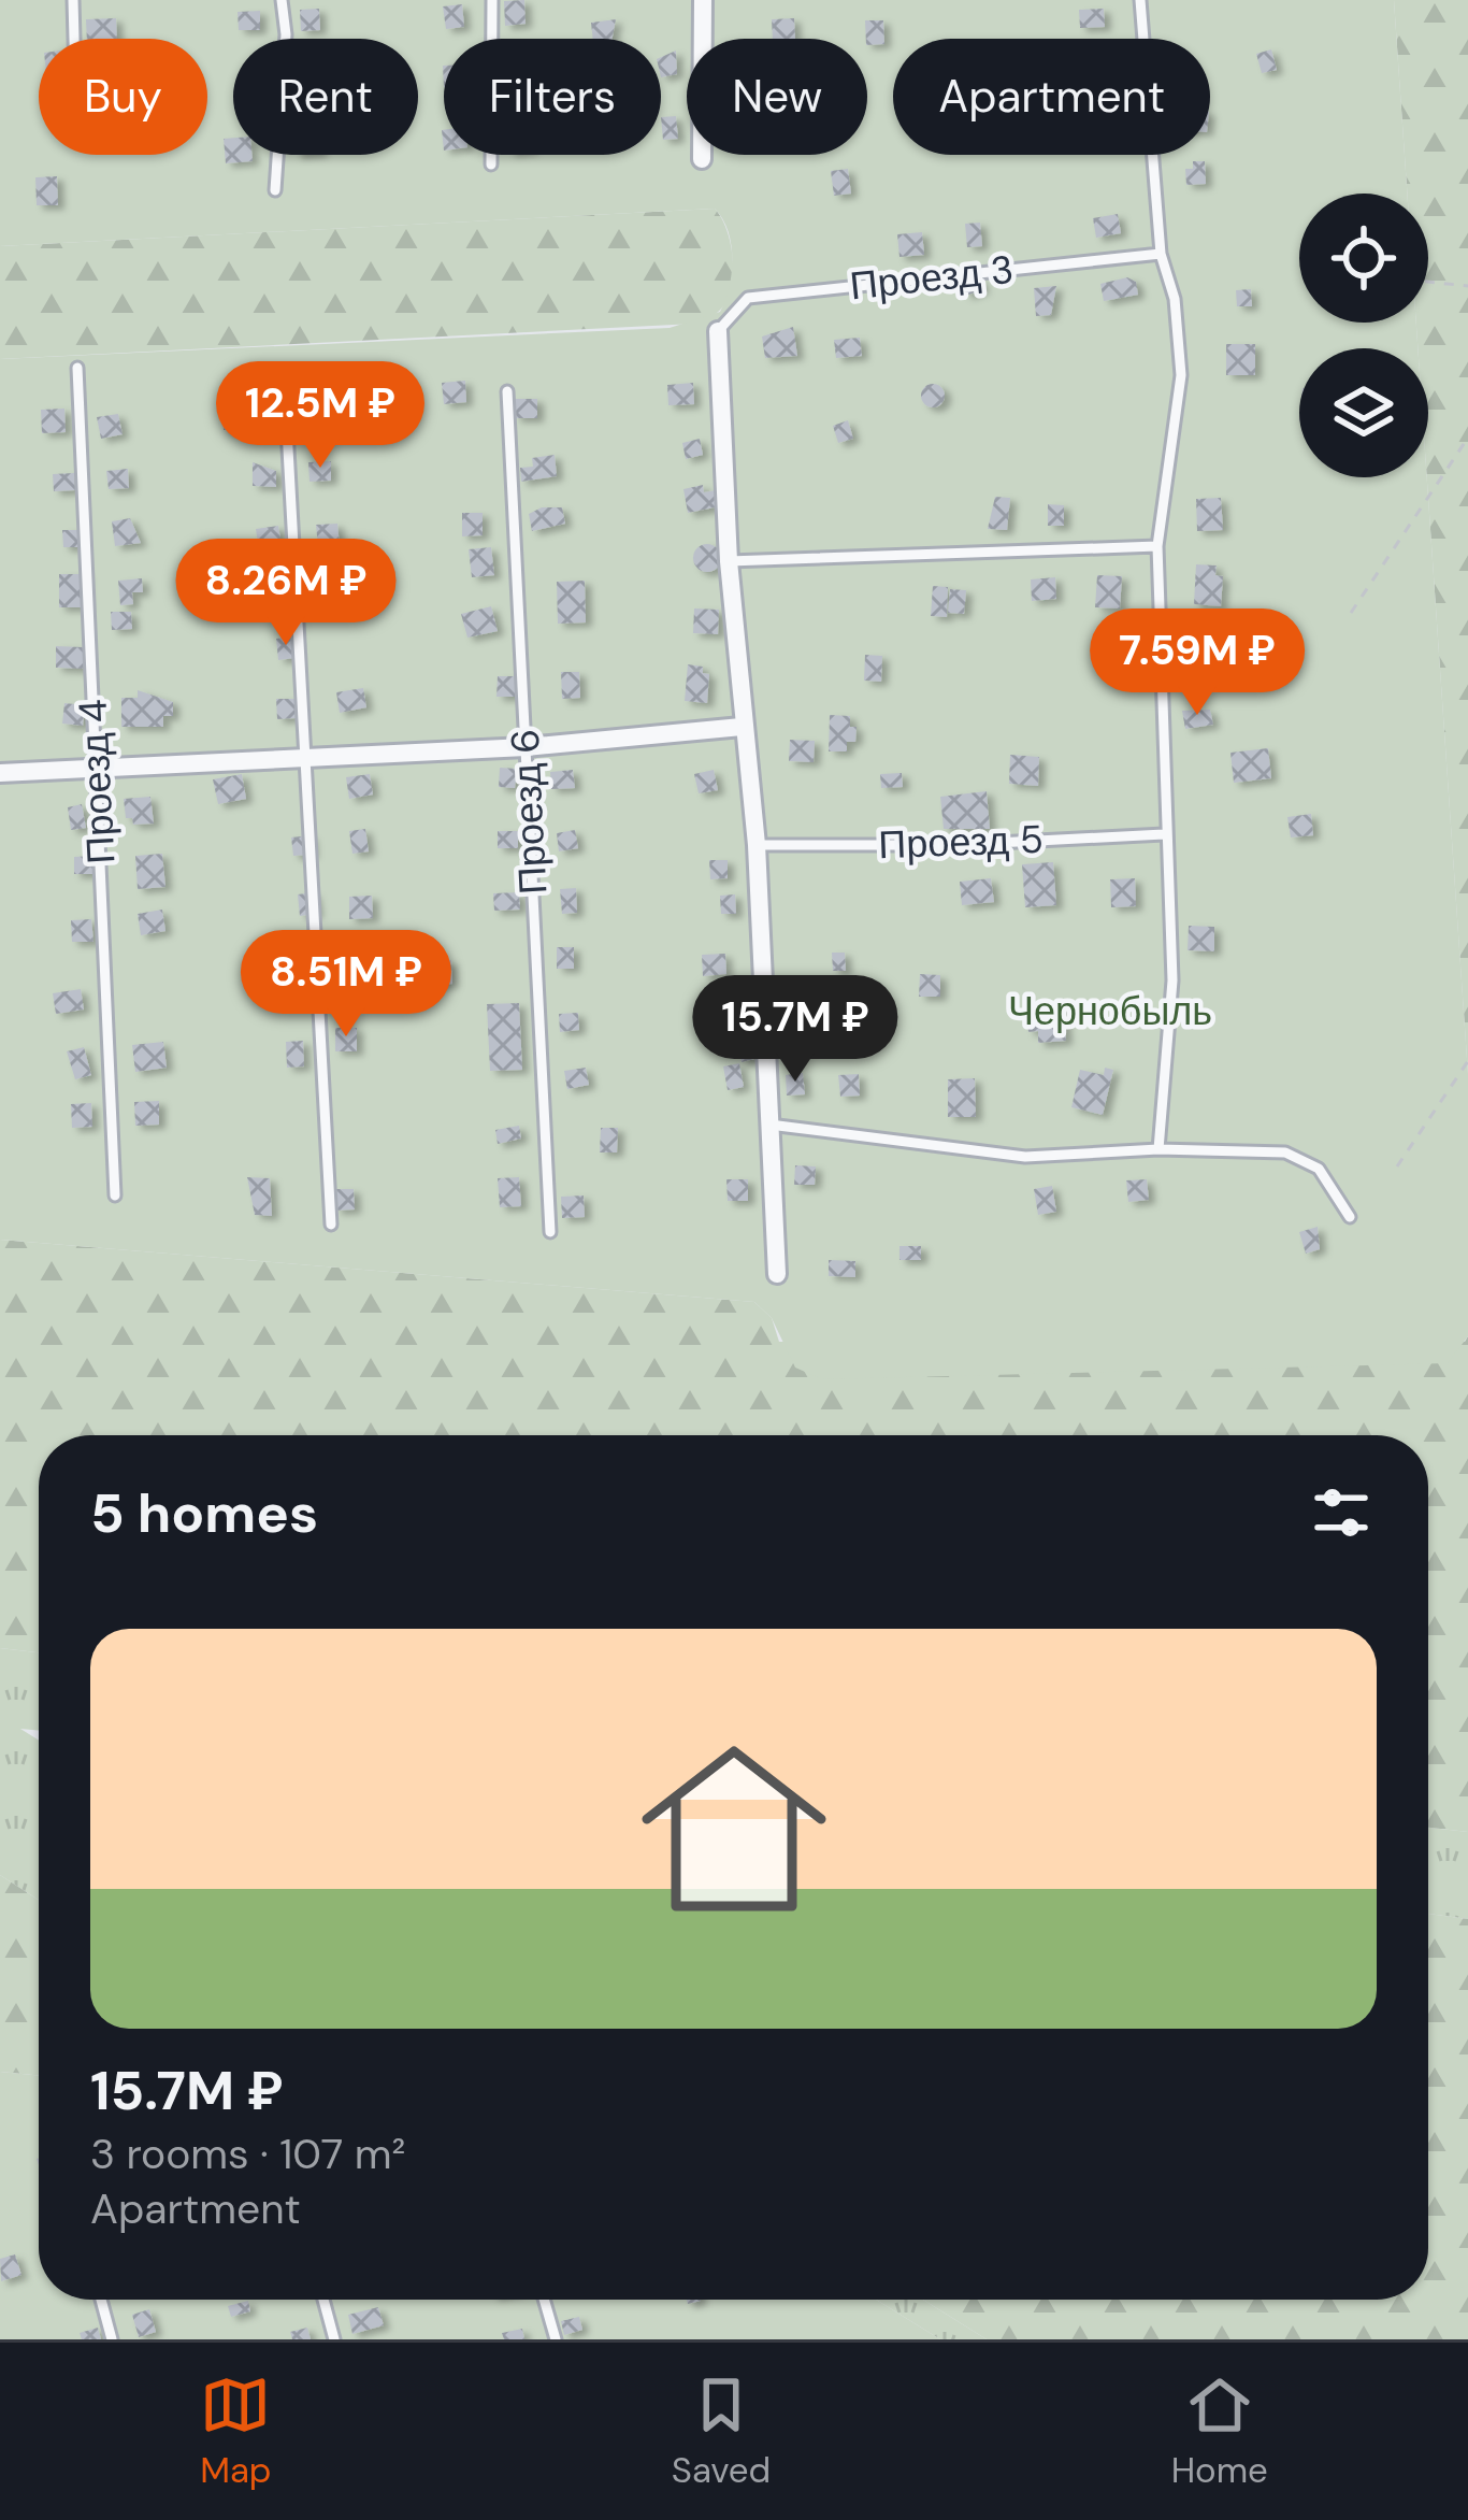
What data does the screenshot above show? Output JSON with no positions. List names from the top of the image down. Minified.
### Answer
{"streets":{"lane":["Проезд 3","Проезд 4","Проезд 6","Проезд 5"]},"parks":["Чернобыль"],"page":{"chip":["Buy","Rent","Filters","New","Apartment"],"price":["12.5M ₽","8.26M ₽","7.59M ₽","8.51M ₽","15.7M ₽"],"heading":"5 homes","list":[{"name":"15.7M ₽","note":"3 rooms · 107 m² · Apartment"}],"tabs":["Map","Saved","Home"]}}
